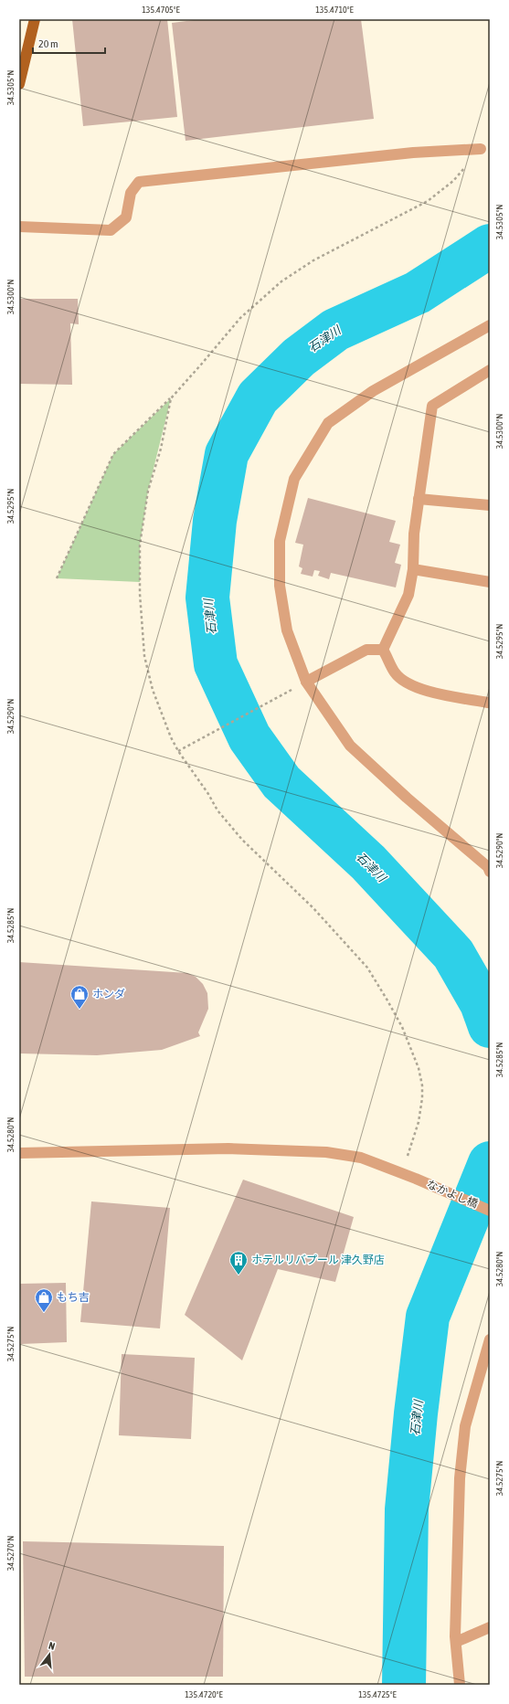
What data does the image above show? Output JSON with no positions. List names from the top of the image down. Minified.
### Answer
{"streets":{"street":["なかよし橋"]},"water":["石津川"],"places":{"shop":["ホンダ","もち吉"],"building":["ホテルリバプール 津久野店"]},"scale_bar":"20 m","north":"top","coordinates":["135.4705°E","135.4710°E","34.5305°N","34.5300°N","34.5295°N","34.5290°N","34.5285°N","34.5280°N","34.5275°N","34.5270°N","135.4720°E","135.4725°E"]}
